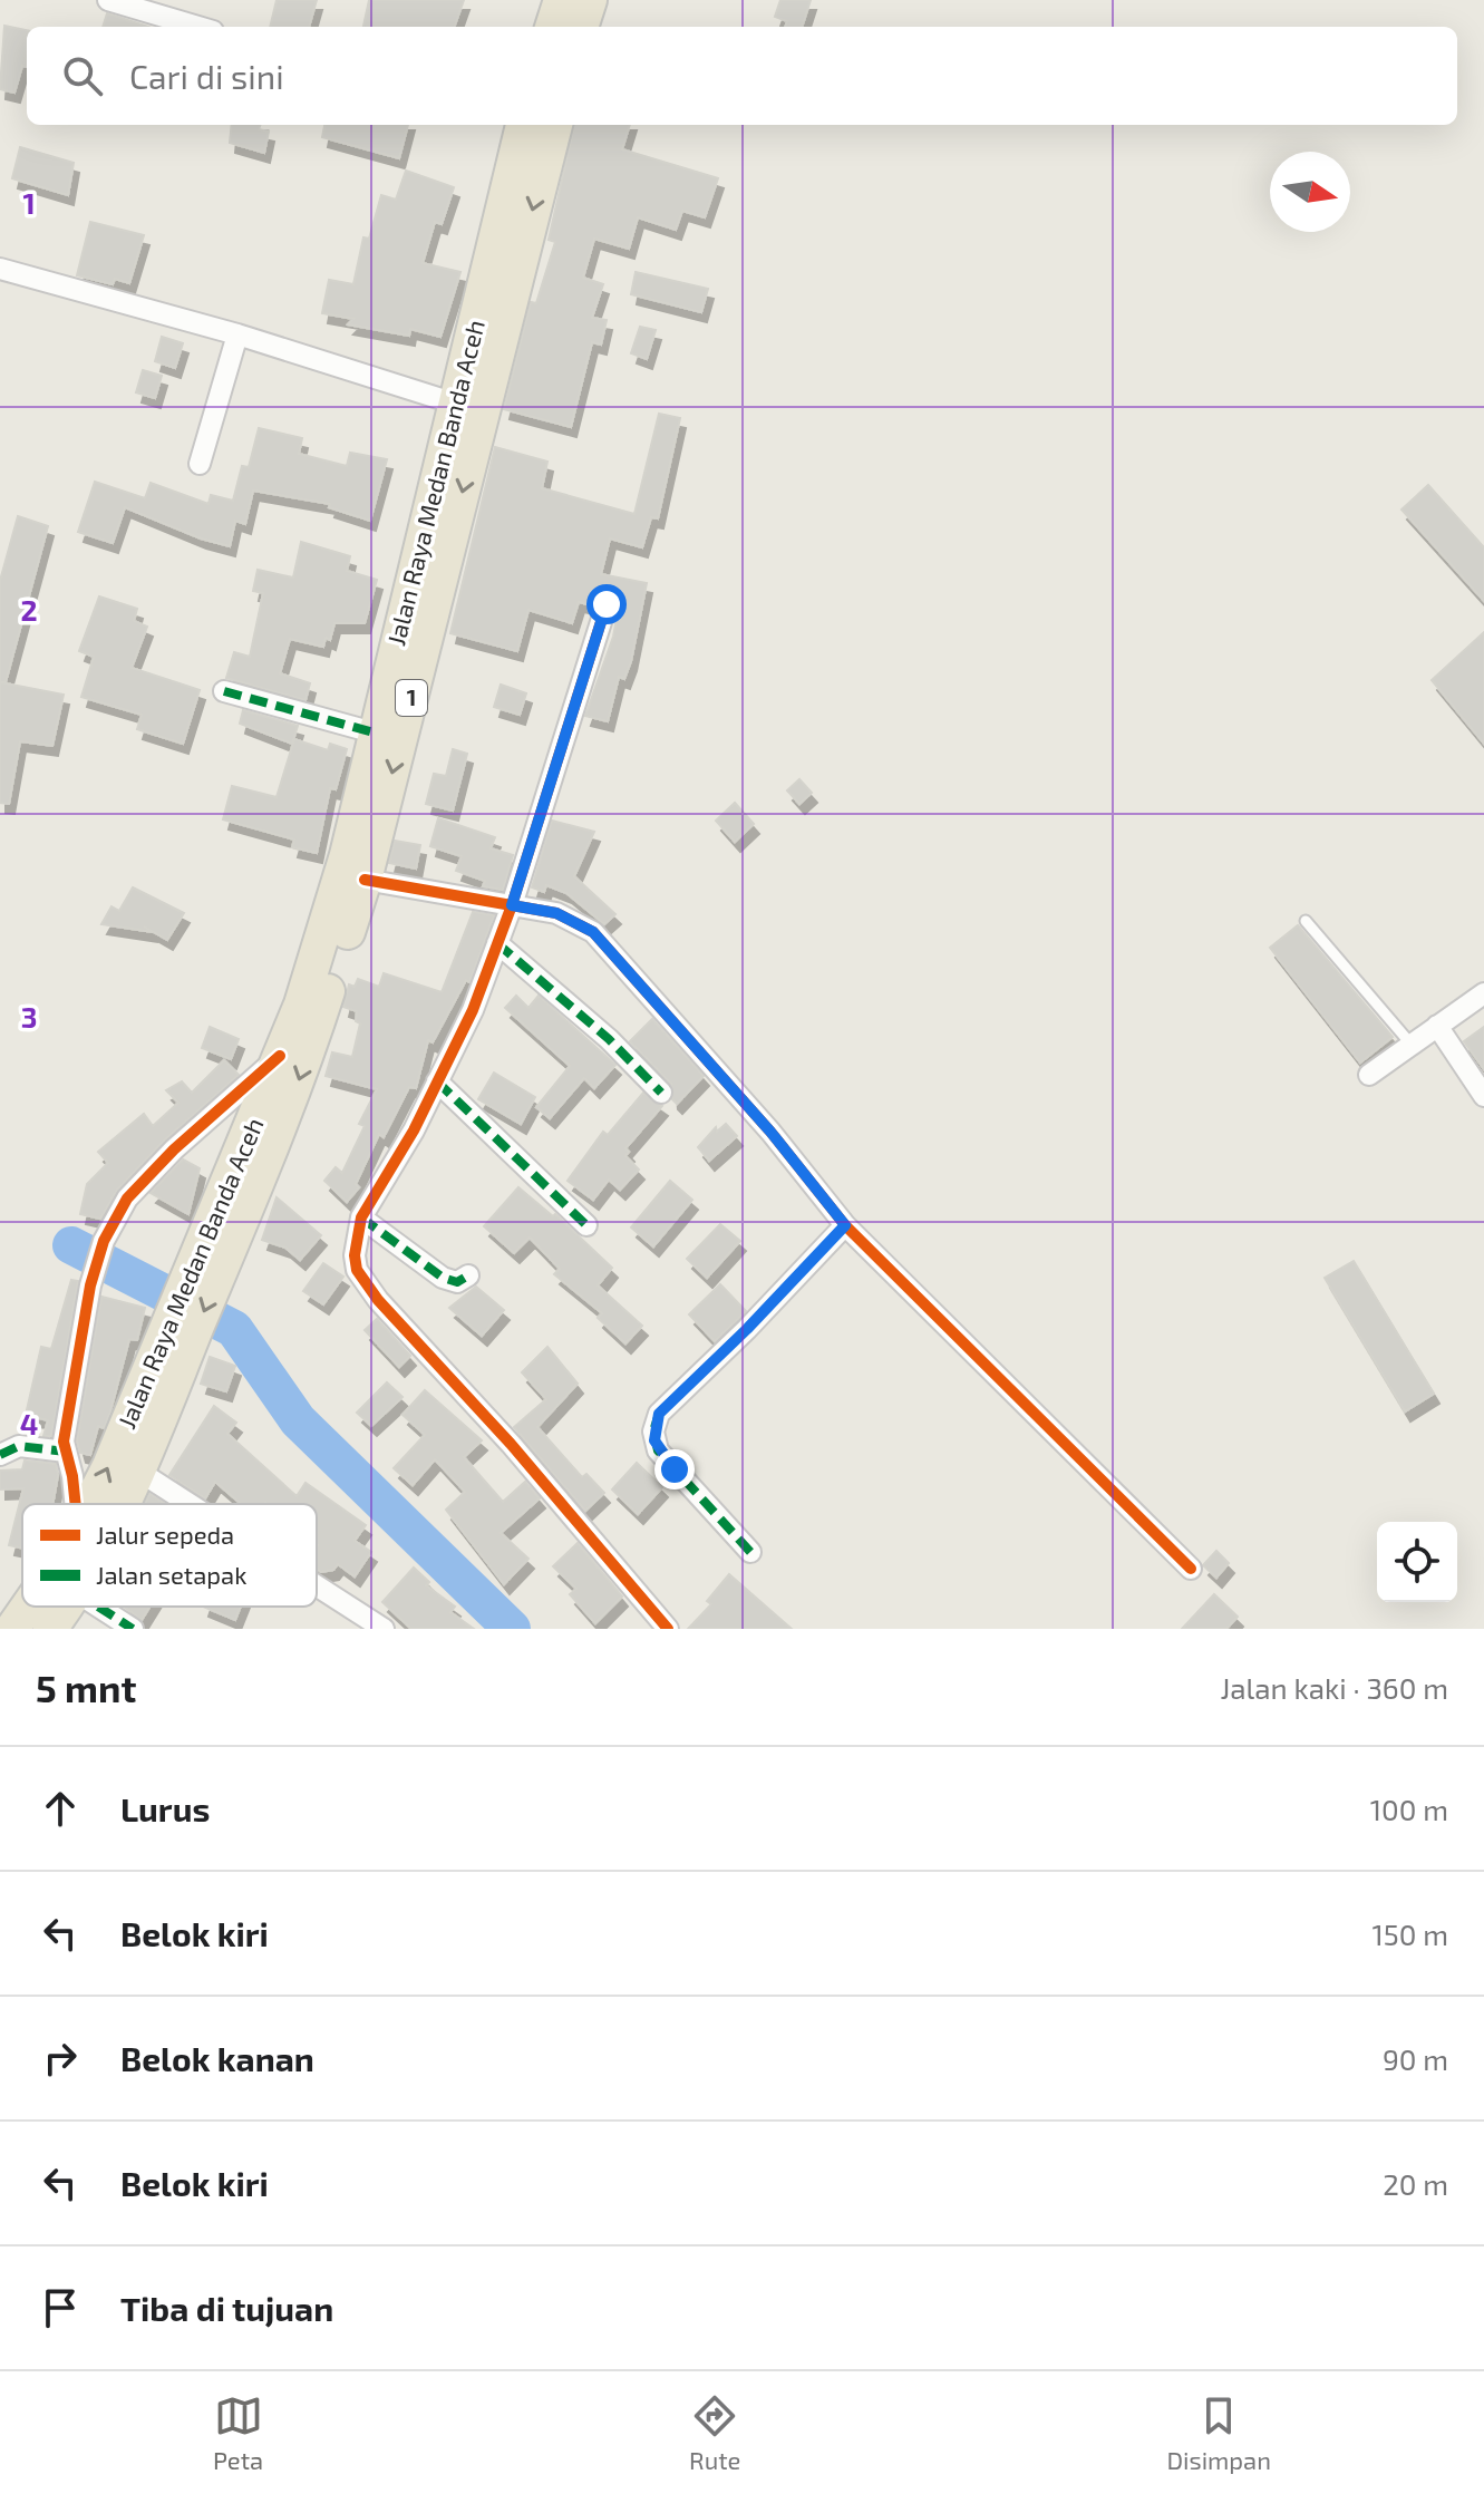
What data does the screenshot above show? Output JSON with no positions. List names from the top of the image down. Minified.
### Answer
{"streets":{"highway":["Jalan Raya Medan Banda Aceh","1"]},"legend":["Jalur sepeda","Jalan setapak"],"north":"right","page":{"search":"Cari di sini","heading":["5 mnt","Jalan kaki · 360 m"],"list":[["Lurus","100 m"],["Belok kiri","150 m"],["Belok kanan","90 m"],["Belok kiri","20 m"],"Tiba di tujuan"],"nav":["Peta","Rute","Disimpan"]},"grid":{"rows":["1","2","3","4"]}}
